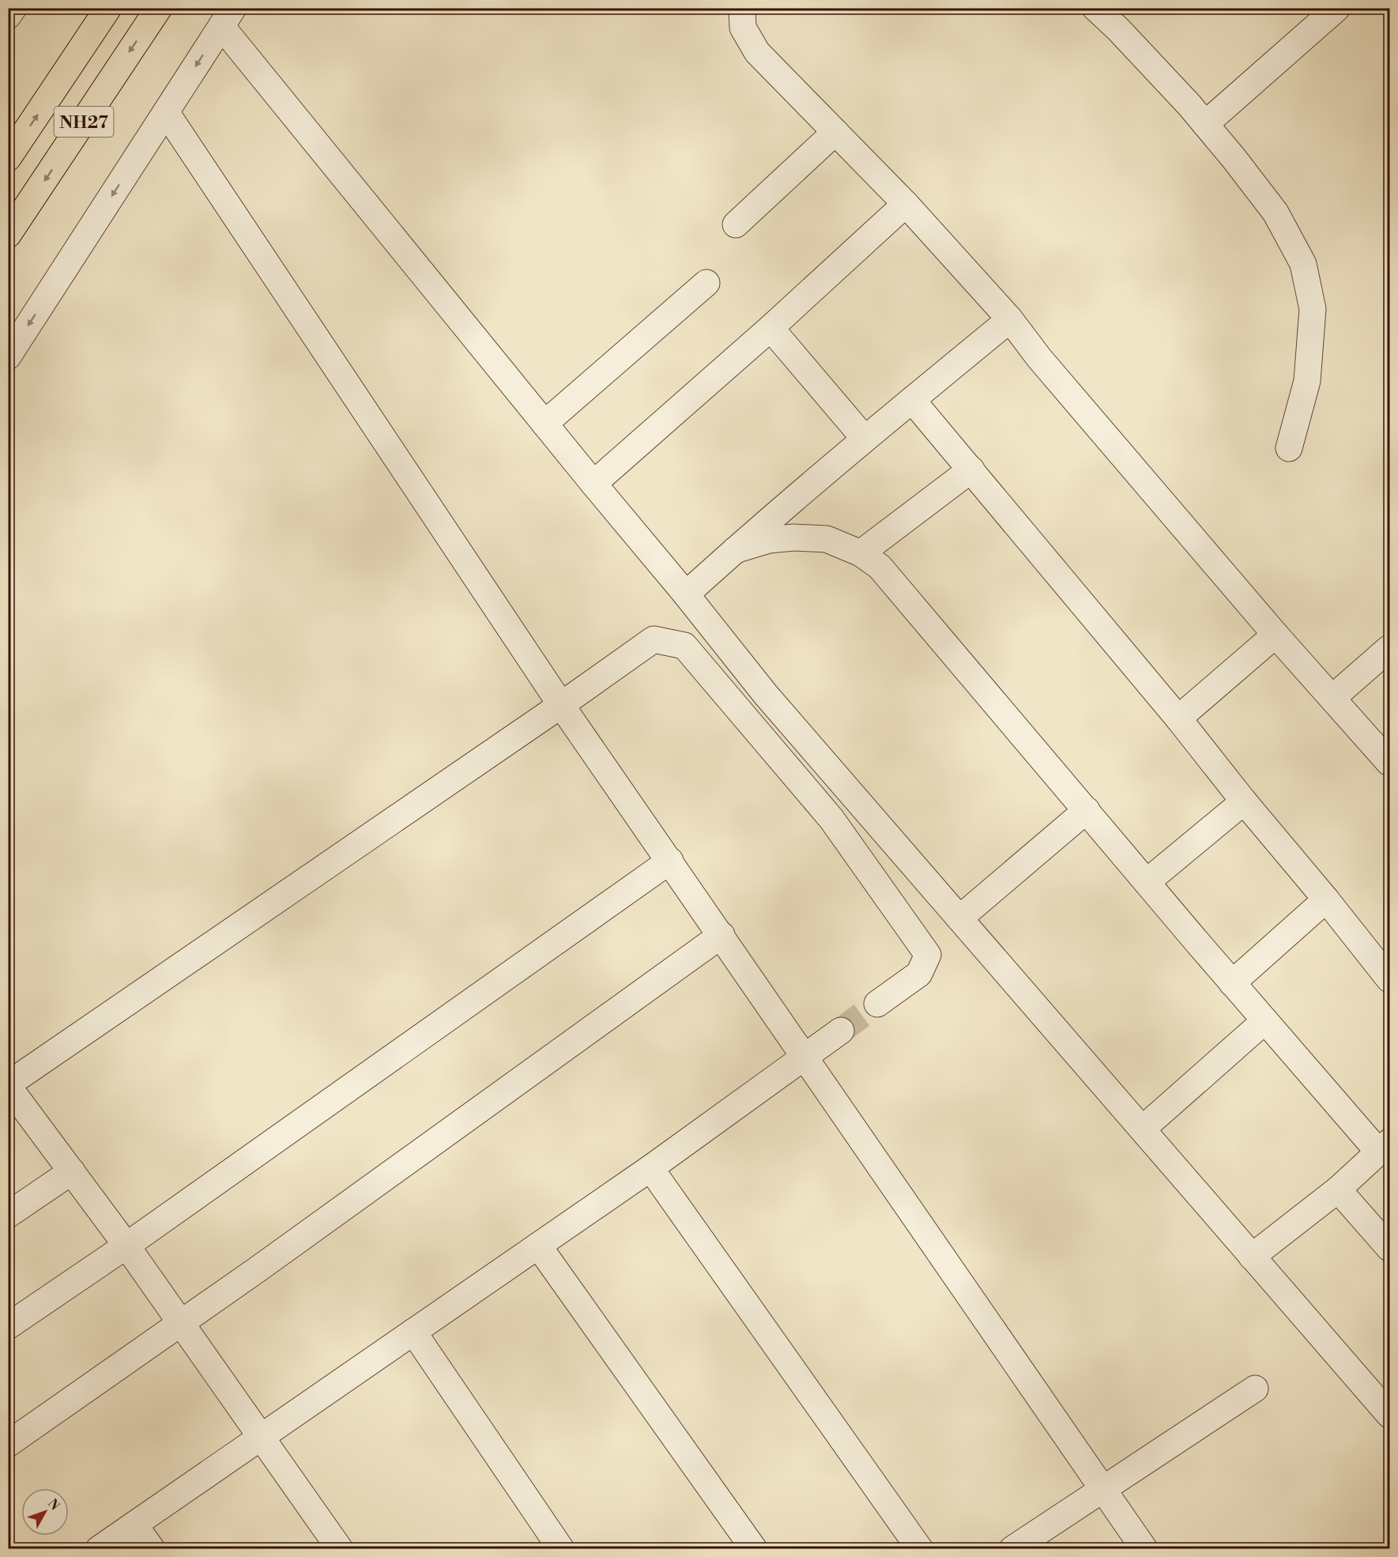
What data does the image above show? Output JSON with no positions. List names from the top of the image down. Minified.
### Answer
{"streets":{"highway":["NH27"]},"north":"top right"}
